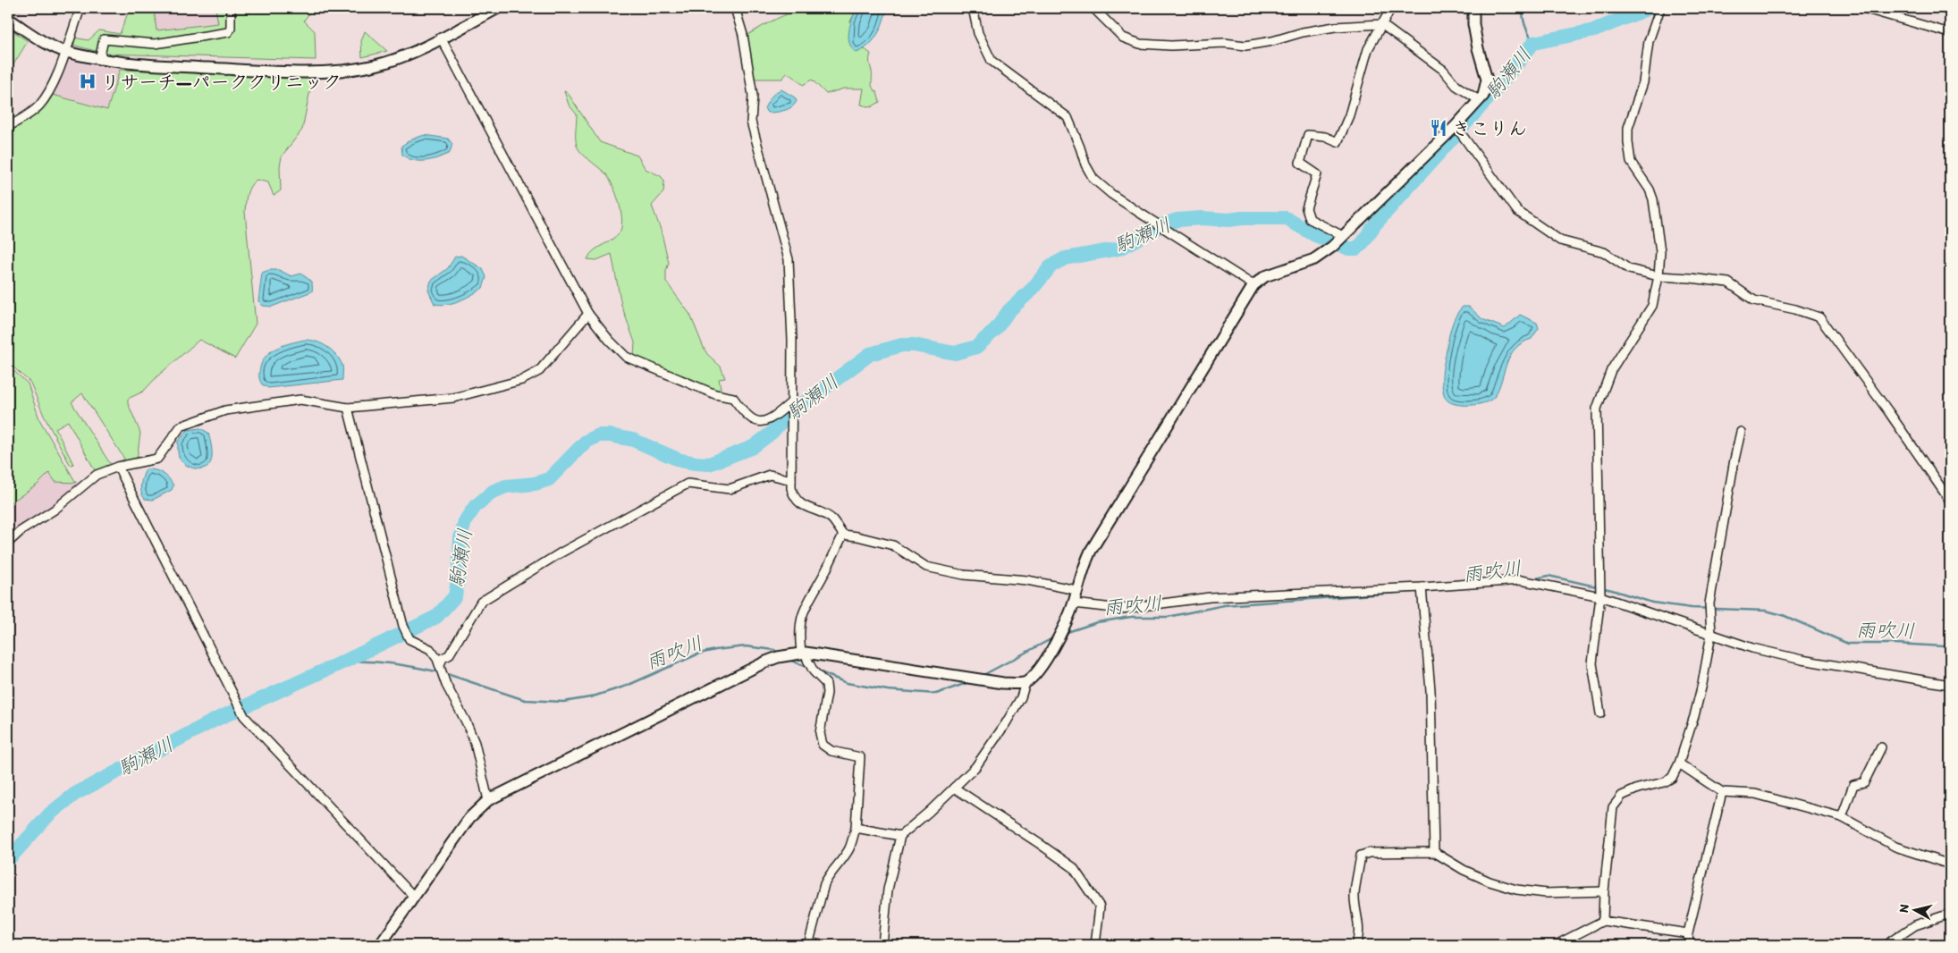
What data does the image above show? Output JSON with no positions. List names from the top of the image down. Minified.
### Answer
{"water":["駒瀬川","雨吹川"],"places":{"hospital":["リサーチ―パーククリニック"],"restaurant":["きこりん"]},"north":"left"}
